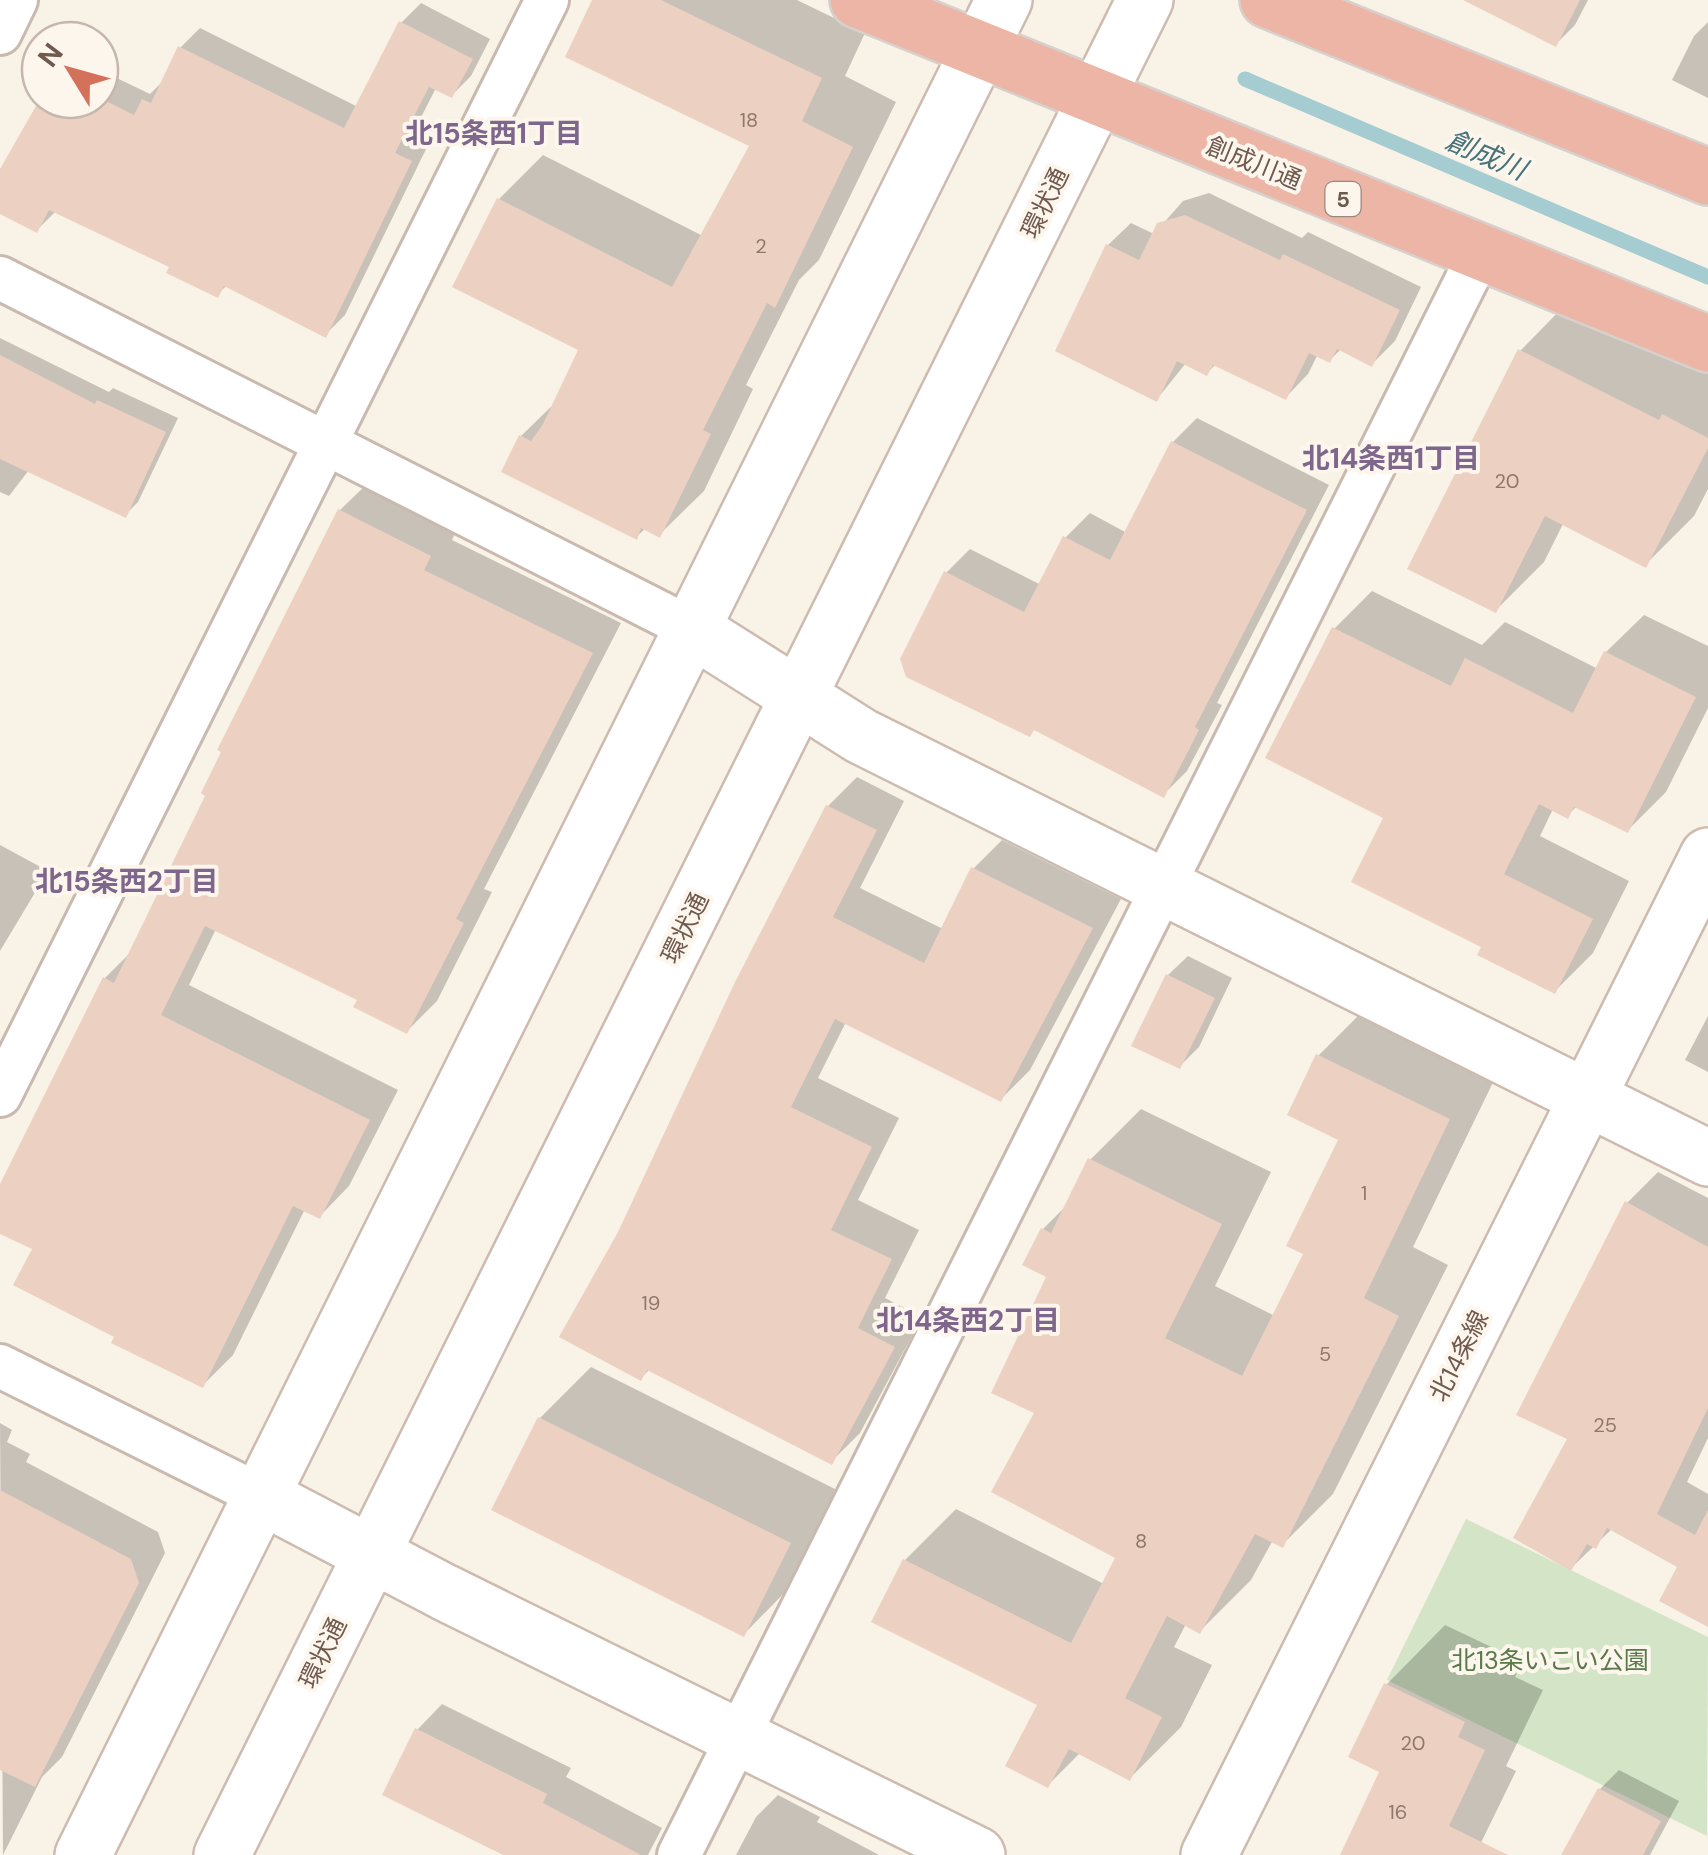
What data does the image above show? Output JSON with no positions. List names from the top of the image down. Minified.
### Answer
{"streets":{"highway":["創成川通","5"],"street":["環状通","北14条線"]},"crossings":[["創成川通","環状通"]],"districts":["北15条西1丁目","北14条西1丁目","北15条西2丁目","北14条西2丁目"],"water":["創成川"],"parks":["北13条いこい公園"],"house_numbers":["18","2","20","1","19","5","25","8","20","16"],"north":"top left"}
